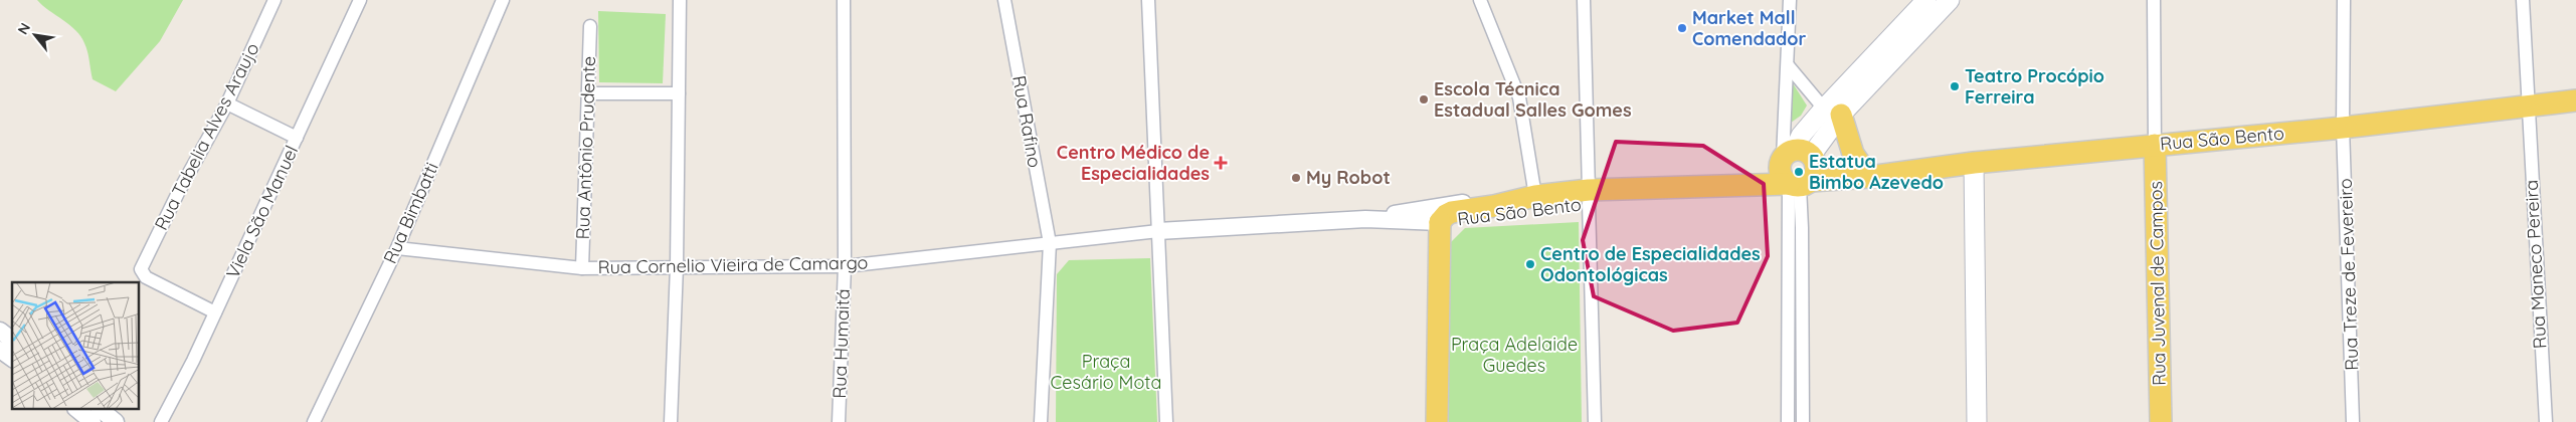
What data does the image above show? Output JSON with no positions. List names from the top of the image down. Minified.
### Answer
{"streets":{"main road":["Rua São Bento","Rua Juvenal de Campos"],"street":["Rua Rafino","Rua Tabelia Alves Araujo","Rua Antônio Prudente","Viela São Manuel","Rua Bimbatti","Rua Maneco Pereira","Rua Cornelio Vieira de Camargo","Rua Treze de Fevereiro","Rua Humaitá"]},"crossings":[["Rua Rafino","Rua Cornelio Vieira de Camargo"],["Rua Tabelia Alves Araujo","Viela São Manuel"],["Rua São Bento","Rua Maneco Pereira"],["Rua São Bento","Rua Cornelio Vieira de Camargo"],["Rua São Bento","Rua Treze de Fevereiro"],["Rua São Bento","Rua Juvenal de Campos"],["Rua Antônio Prudente","Rua Cornelio Vieira de Camargo"],["Rua Bimbatti","Rua Cornelio Vieira de Camargo"],["Rua Cornelio Vieira de Camargo","Rua Humaitá"]],"parks":["Praça Adelaide Guedes","Praça Cesário Mota"],"places":{"other":["Market Mall Comendador","Teatro Procópio Ferreira","Escola Técnica Estadual Salles Gomes","Estatua Bimbo Azevedo","My Robot","Centro de Especialidades Odontológicas"],"health":["Centro Médico de Especialidades"]},"north":"top left"}
